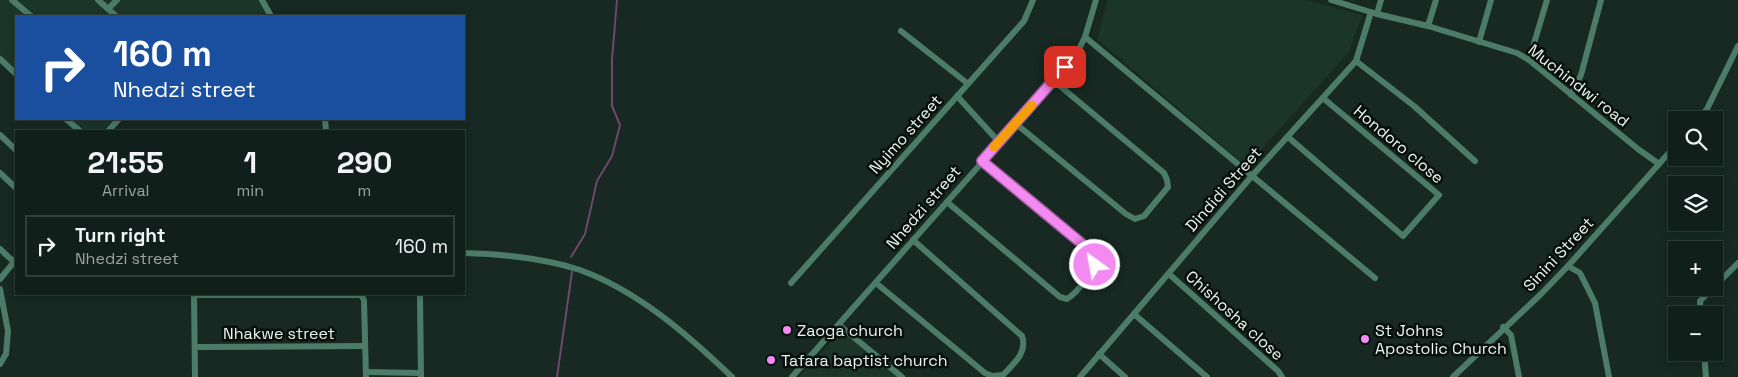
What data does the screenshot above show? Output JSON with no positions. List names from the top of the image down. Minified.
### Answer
{"streets":{"street":["Muchindwi road","Nyimo street","Hondoro close","Dindidi Street","Nhedzi street","Sinini Street","Chishosha close","Nhakwe street"]},"crossings":[["Muchindwi road","Dindidi Street"],["Muchindwi road","Sinini Street"],["Hondoro close","Dindidi Street"],["Dindidi Street","Chishosha close"]],"places":["Zaoga church","St Johns Apostolic Church","Tafara baptist church"],"page":{"turn":["160 m","Nhedzi street"],"map_buttons":["+","−"],"eta":["21:55","Arrival","1","min","290","m"],"list":[{"name":"Turn right","note":"Nhedzi street","value":"160 m"}]}}
